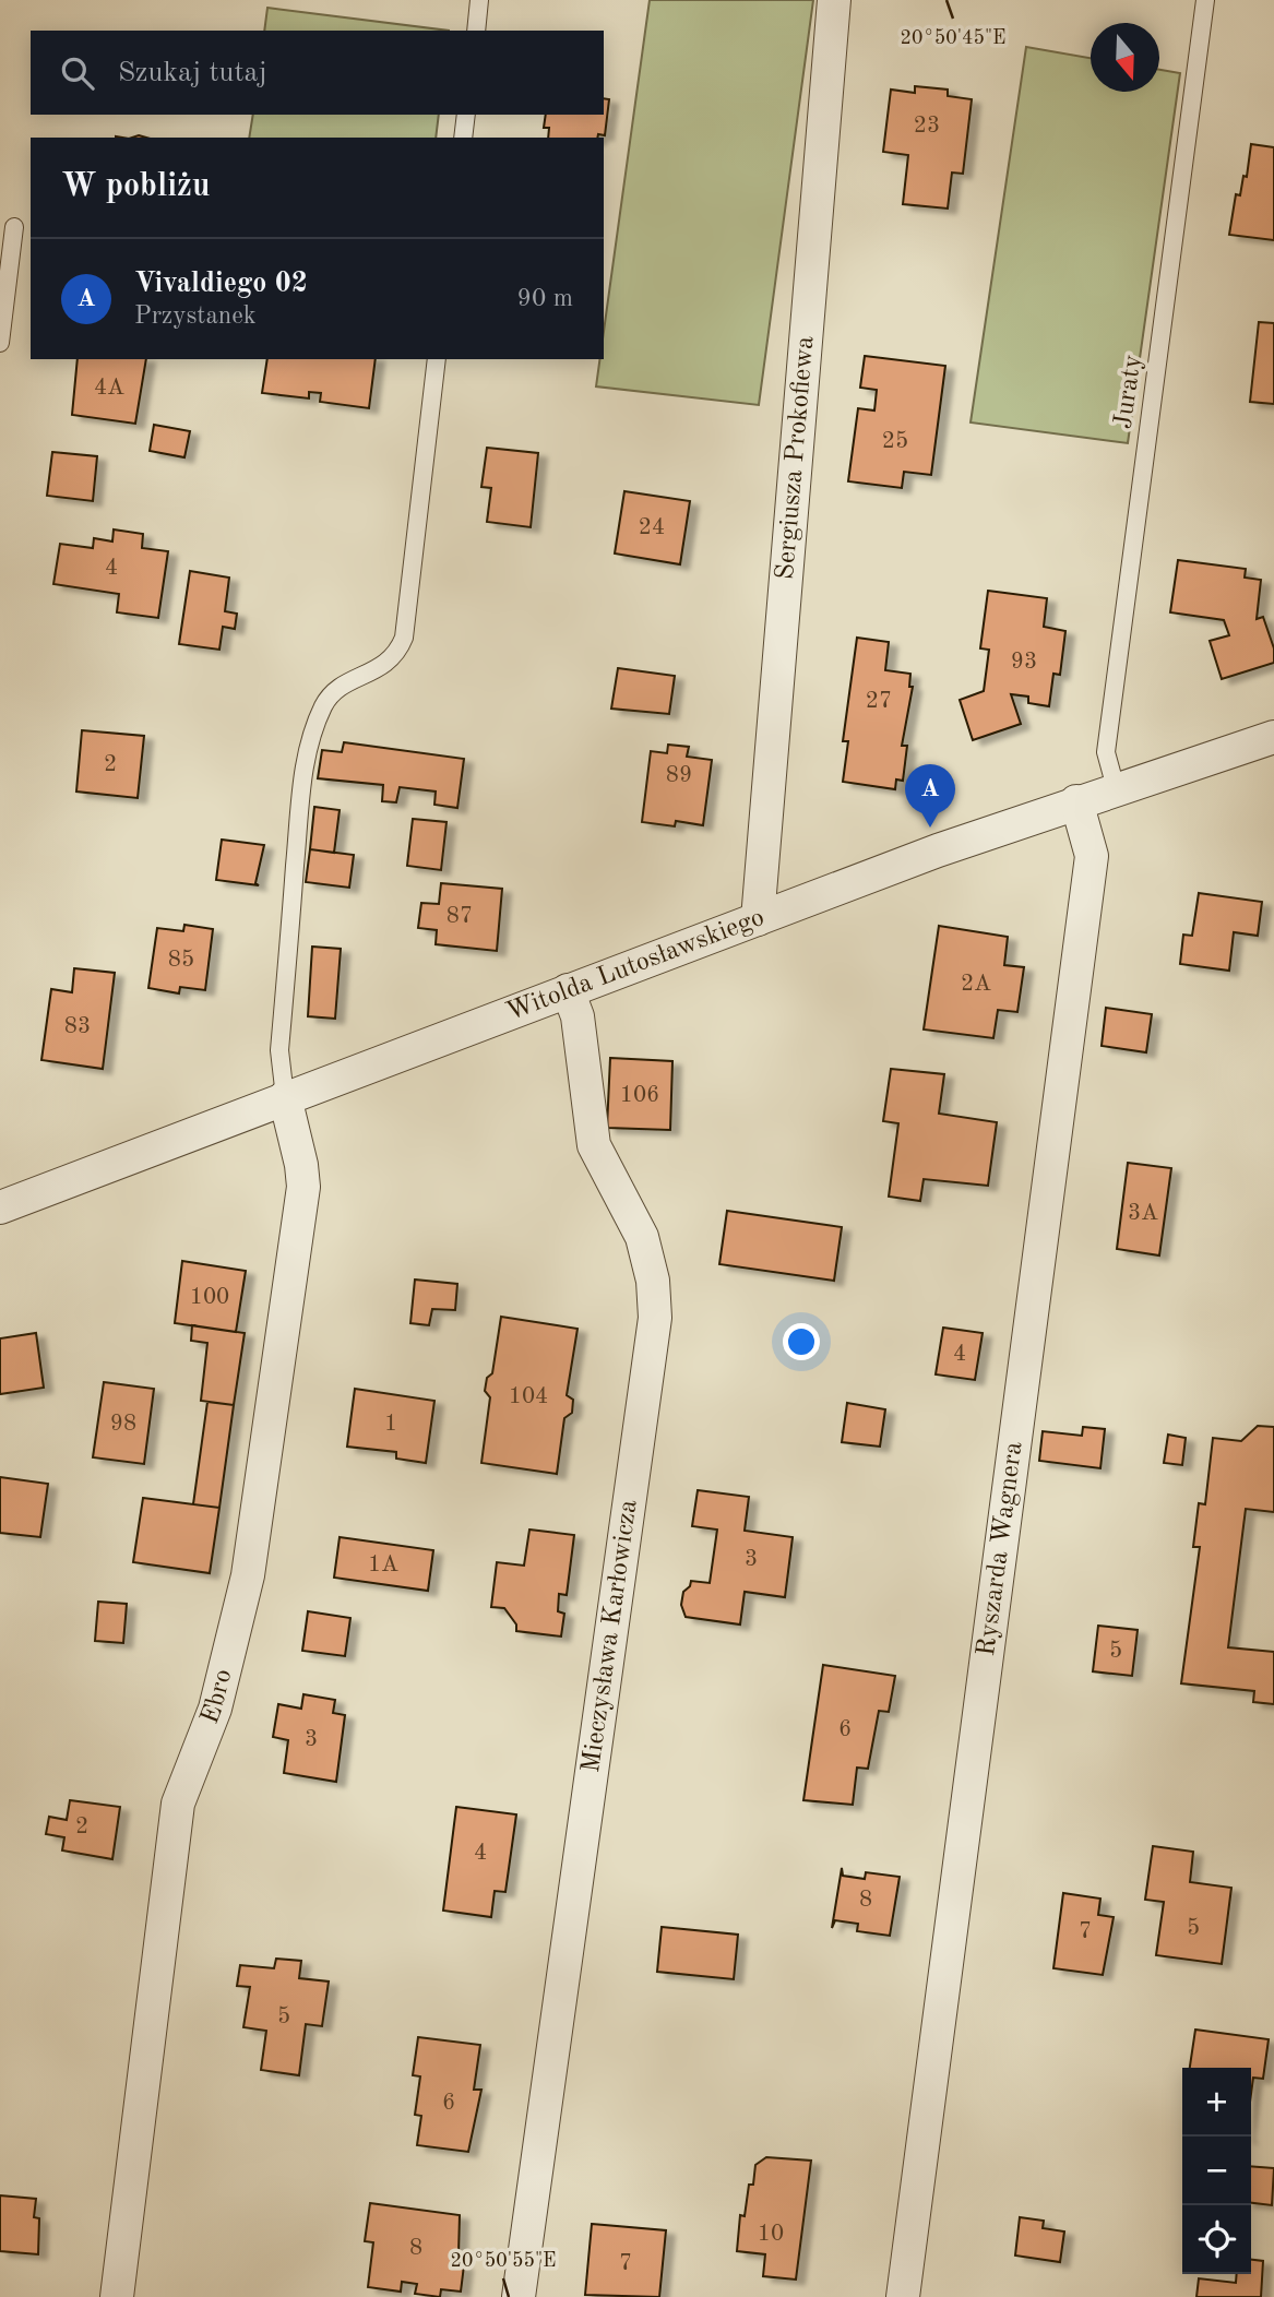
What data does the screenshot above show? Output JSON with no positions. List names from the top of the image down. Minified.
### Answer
{"streets":{"street":["Sergiusza Prokofiewa","Witolda Lutosławskiego","Ryszarda Wagnera","Mieczysława Karłowicza","Ebro"],"lane":["Juraty"]},"crossings":[["Juraty","Witolda Lutosławskiego"],["Sergiusza Prokofiewa","Witolda Lutosławskiego"],["Witolda Lutosławskiego","Ryszarda Wagnera"],["Witolda Lutosławskiego","Mieczysława Karłowicza"],["Witolda Lutosławskiego","Ebro"]],"house_numbers":["23","4A","25","24","4","93","27","2","89","87","85","2A","83","106","3A","100","4","104","98","1","3","1A","5","6","3","2","4","8","5","7","5","6","10","8","7"],"north":"bottom","page":{"search":"Szukaj tutaj","heading":"W pobliżu","list":[{"mark":"A","name":"Vivaldiego 02","note":"Przystanek","value":"90 m"}],"pins":"A","map_buttons":["+","−"]},"coordinates":["20°50'45\"E","20°50'55\"E"]}
